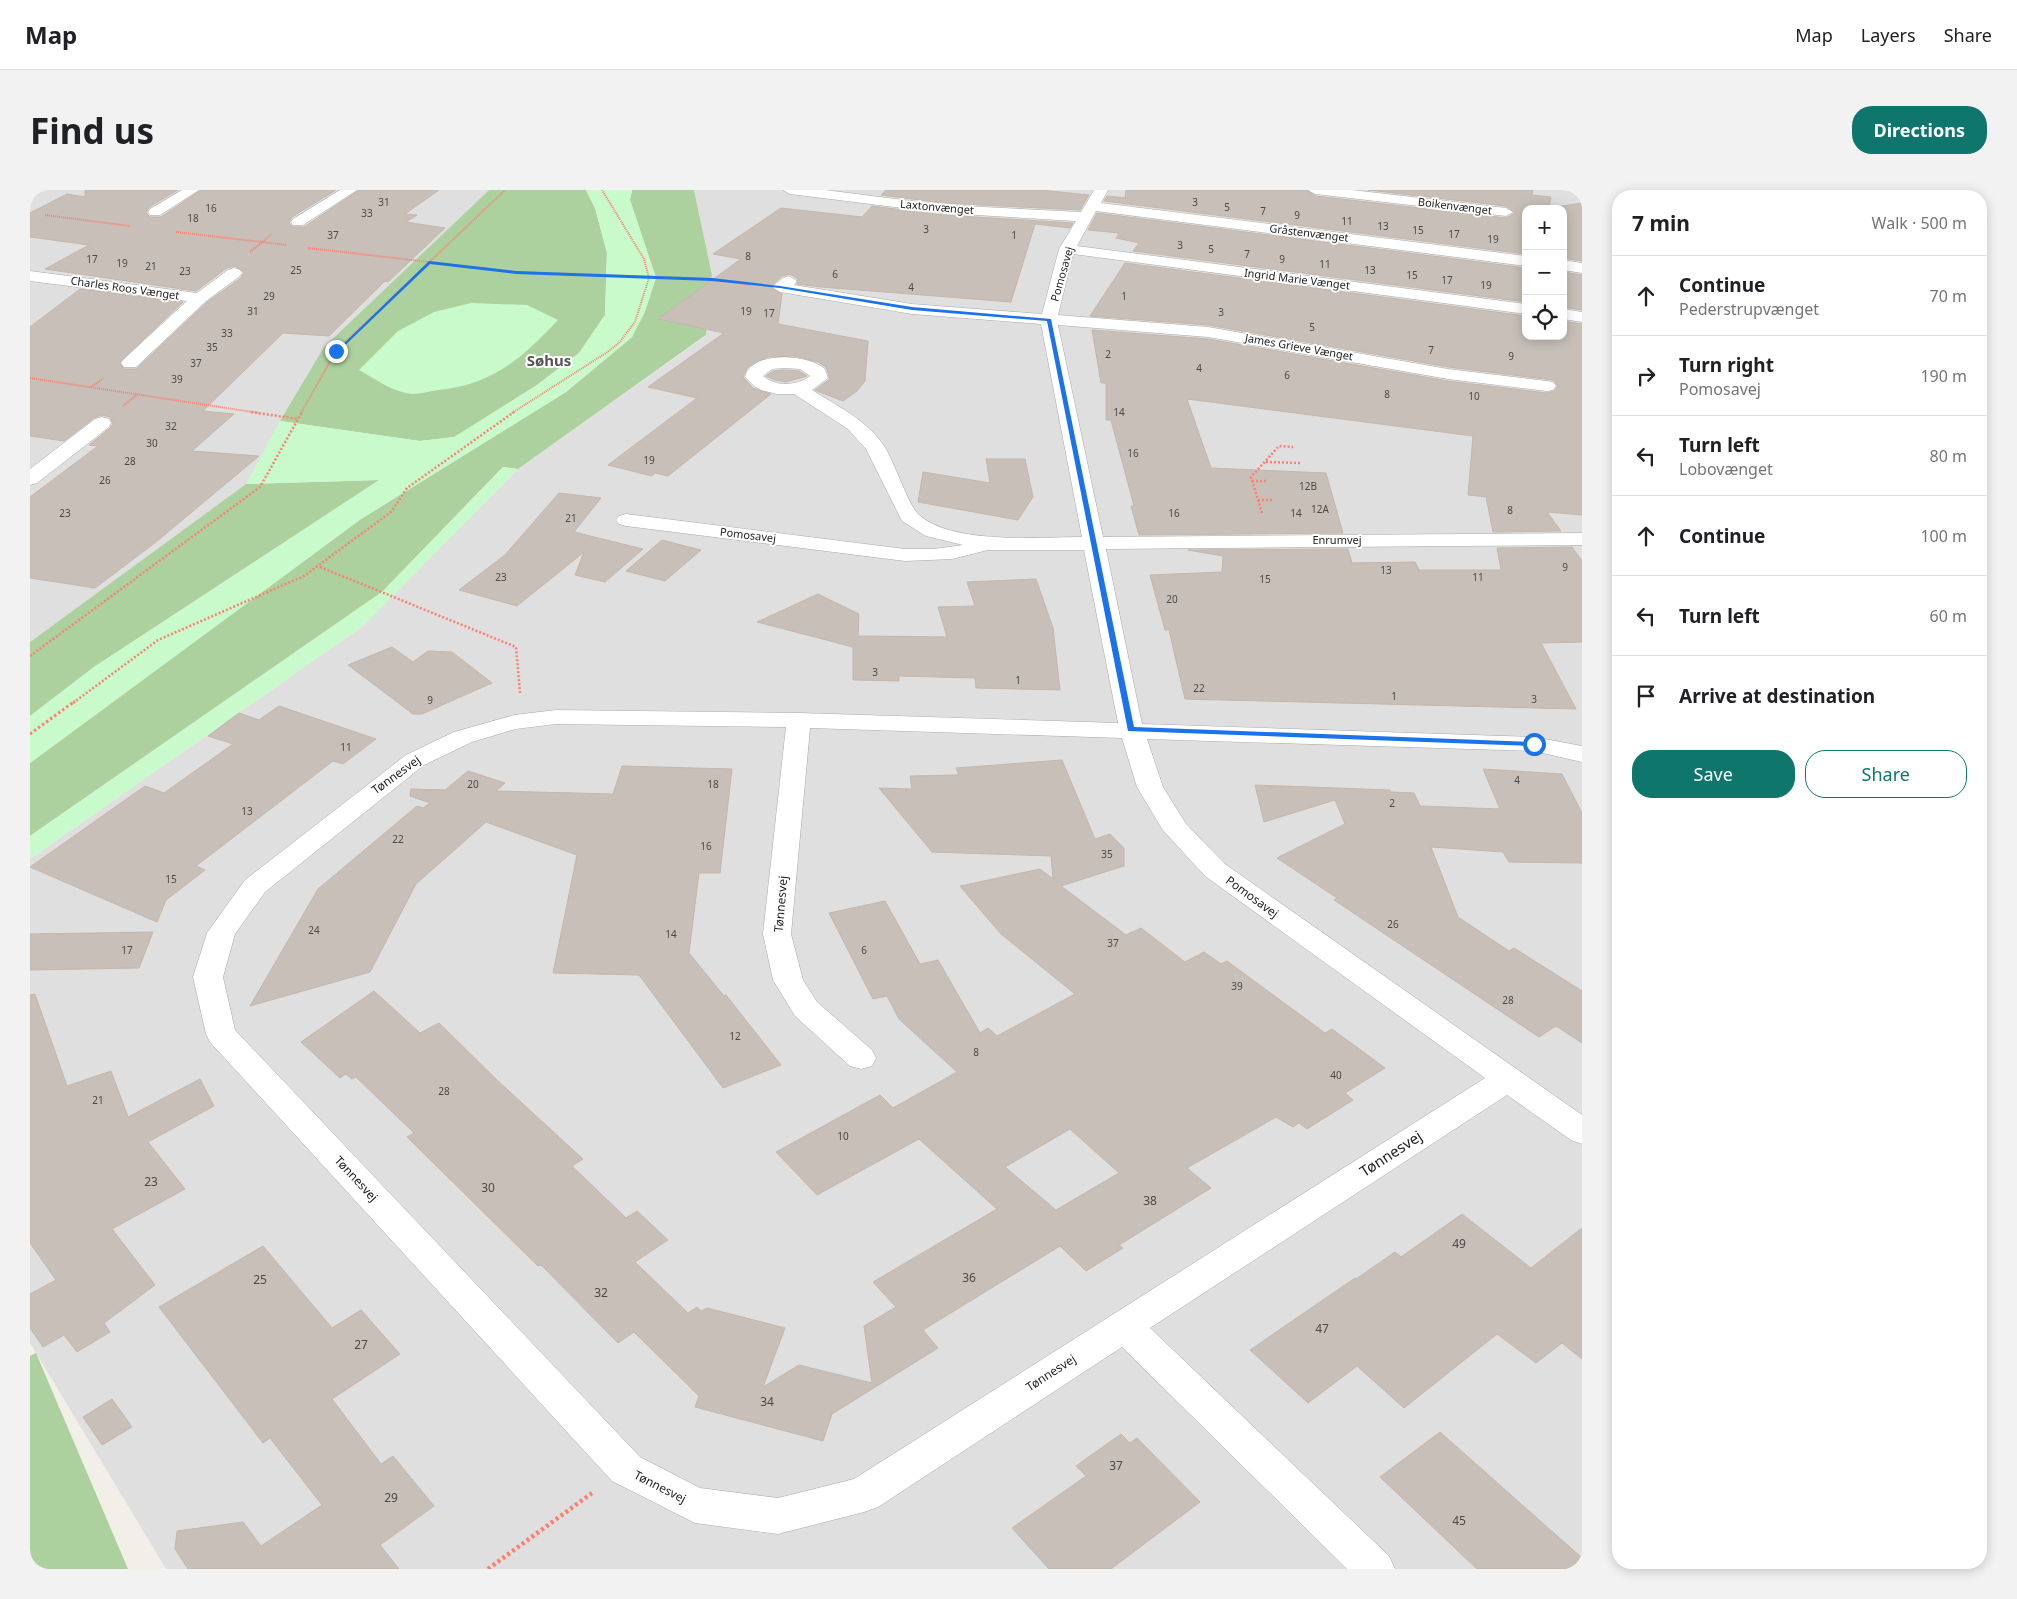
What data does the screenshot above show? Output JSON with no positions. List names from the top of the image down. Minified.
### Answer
{"streets":{"street":["Boikenvænget","Laxtonvænget","Gråstenvænget","Pomosavej","Ingrid Marie Vænget","Charles Roos Vænget","James Grieve Vænget","Enrumvej","Tønnesvej"]},"crossings":[["Laxtonvænget","Gråstenvænget"],["Laxtonvænget","Pomosavej"],["Gråstenvænget","Pomosavej"],["Pomosavej","Ingrid Marie Vænget"],["Pomosavej","James Grieve Vænget"],["Pomosavej","Enrumvej"],["Pomosavej","Tønnesvej"]],"districts":["Søhus"],"house_numbers":["31","3","5","16","7","33","9","18","11","13","3","15","17","37","1","19","3","5","7","8","17","9","19","11","21","25","13","23","6","15","17","19","4","29","1","31","19","3","17","5","33","35","7","2","9","37","4","6","39","8","10","14","32","30","16","19","28","26","12B","12A","8","23","16","14","21","9","13","23","11","15","20","3","1","22","1","3","9","11","4","20","18","2","13","22","16","35","15","26","24","14","37","17","6","39","28","12","8","40","28","21","10","23","30","38","49","36","25","32","47","27","34","37","29","45"],"page":{"header":"Map","nav":["Map","Layers","Share"],"buttons":["Directions",["Save","Share"]],"title":"Find us","heading":["7 min","Walk · 500 m"],"map_buttons":["+","−"],"list":[["Continue","Pederstrupvænget","70 m"],["Turn right","Pomosavej","190 m"],["Turn left","Lobovænget","80 m"],["Continue","100 m"],["Turn left","60 m"],"Arrive at destination"]}}
